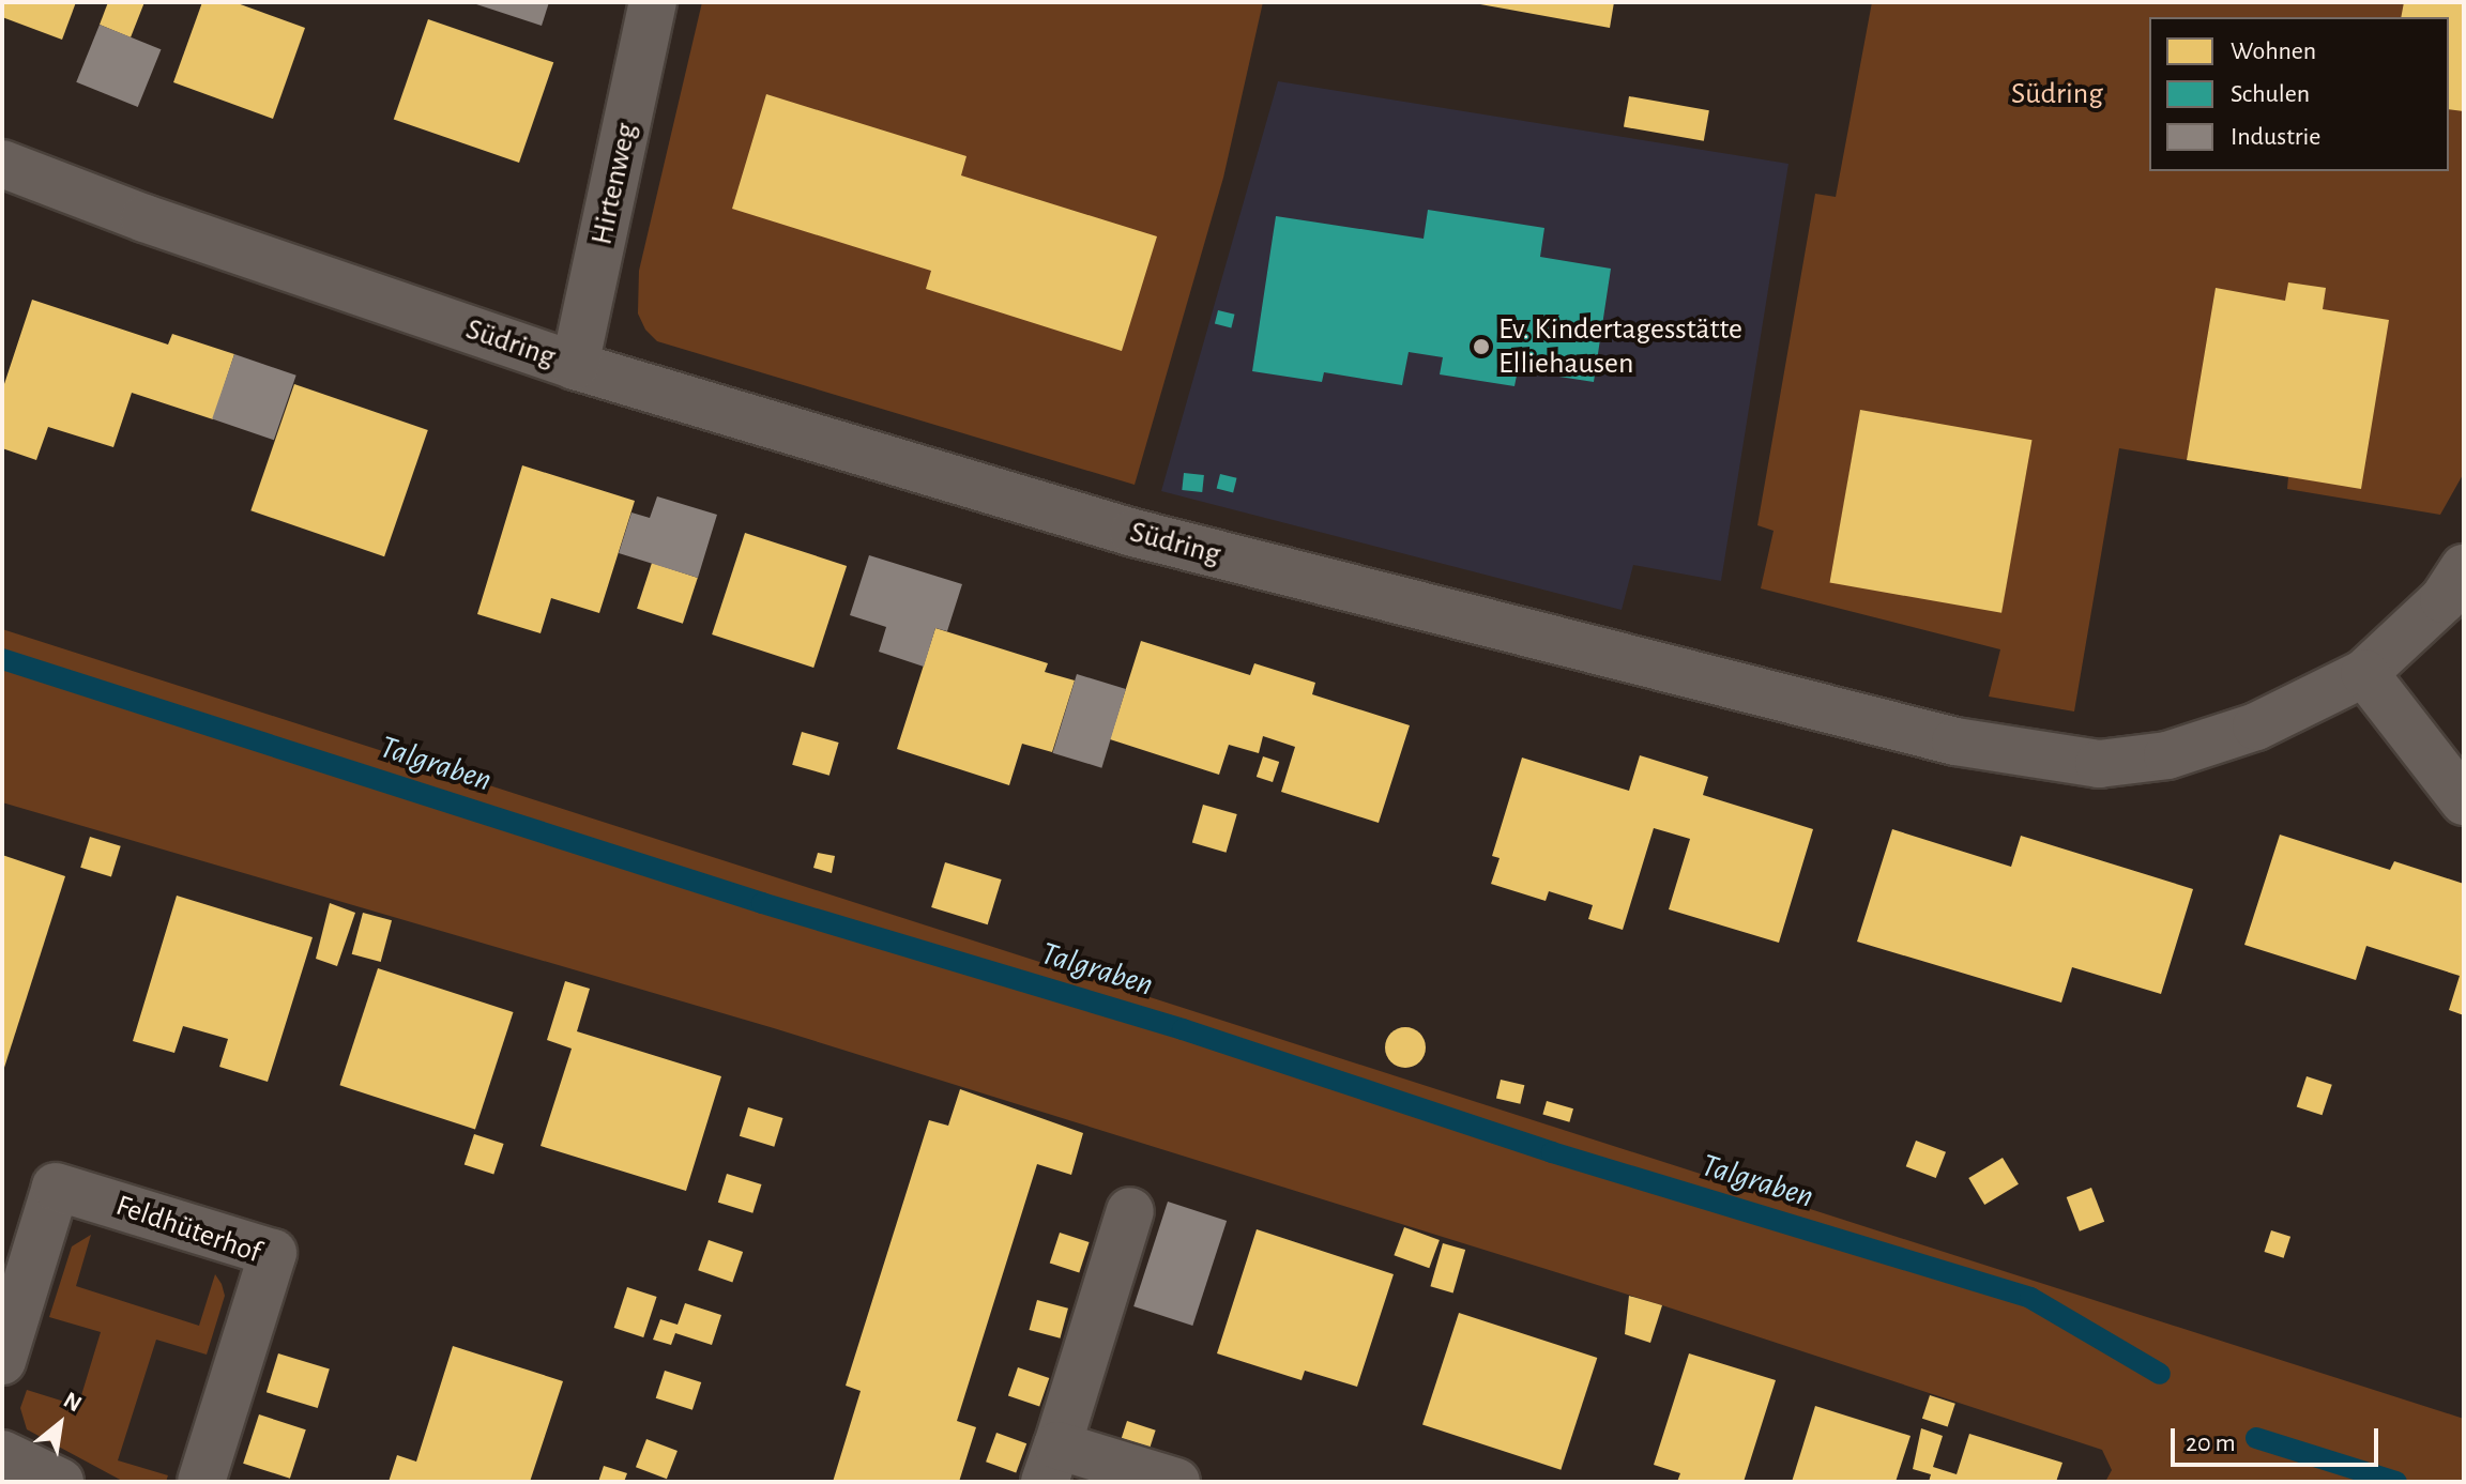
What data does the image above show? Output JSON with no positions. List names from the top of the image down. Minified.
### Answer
{"streets":{"street":["Hirtenweg","Südring","Feldhüterhof"]},"crossings":[["Hirtenweg","Südring"]],"water":["Talgraben"],"parks":["Südring"],"places":["Ev. Kindertagesstätte Elliehausen"],"legend":["Wohnen","Schulen","Industrie"],"scale_bar":"20 m","north":"top right"}
